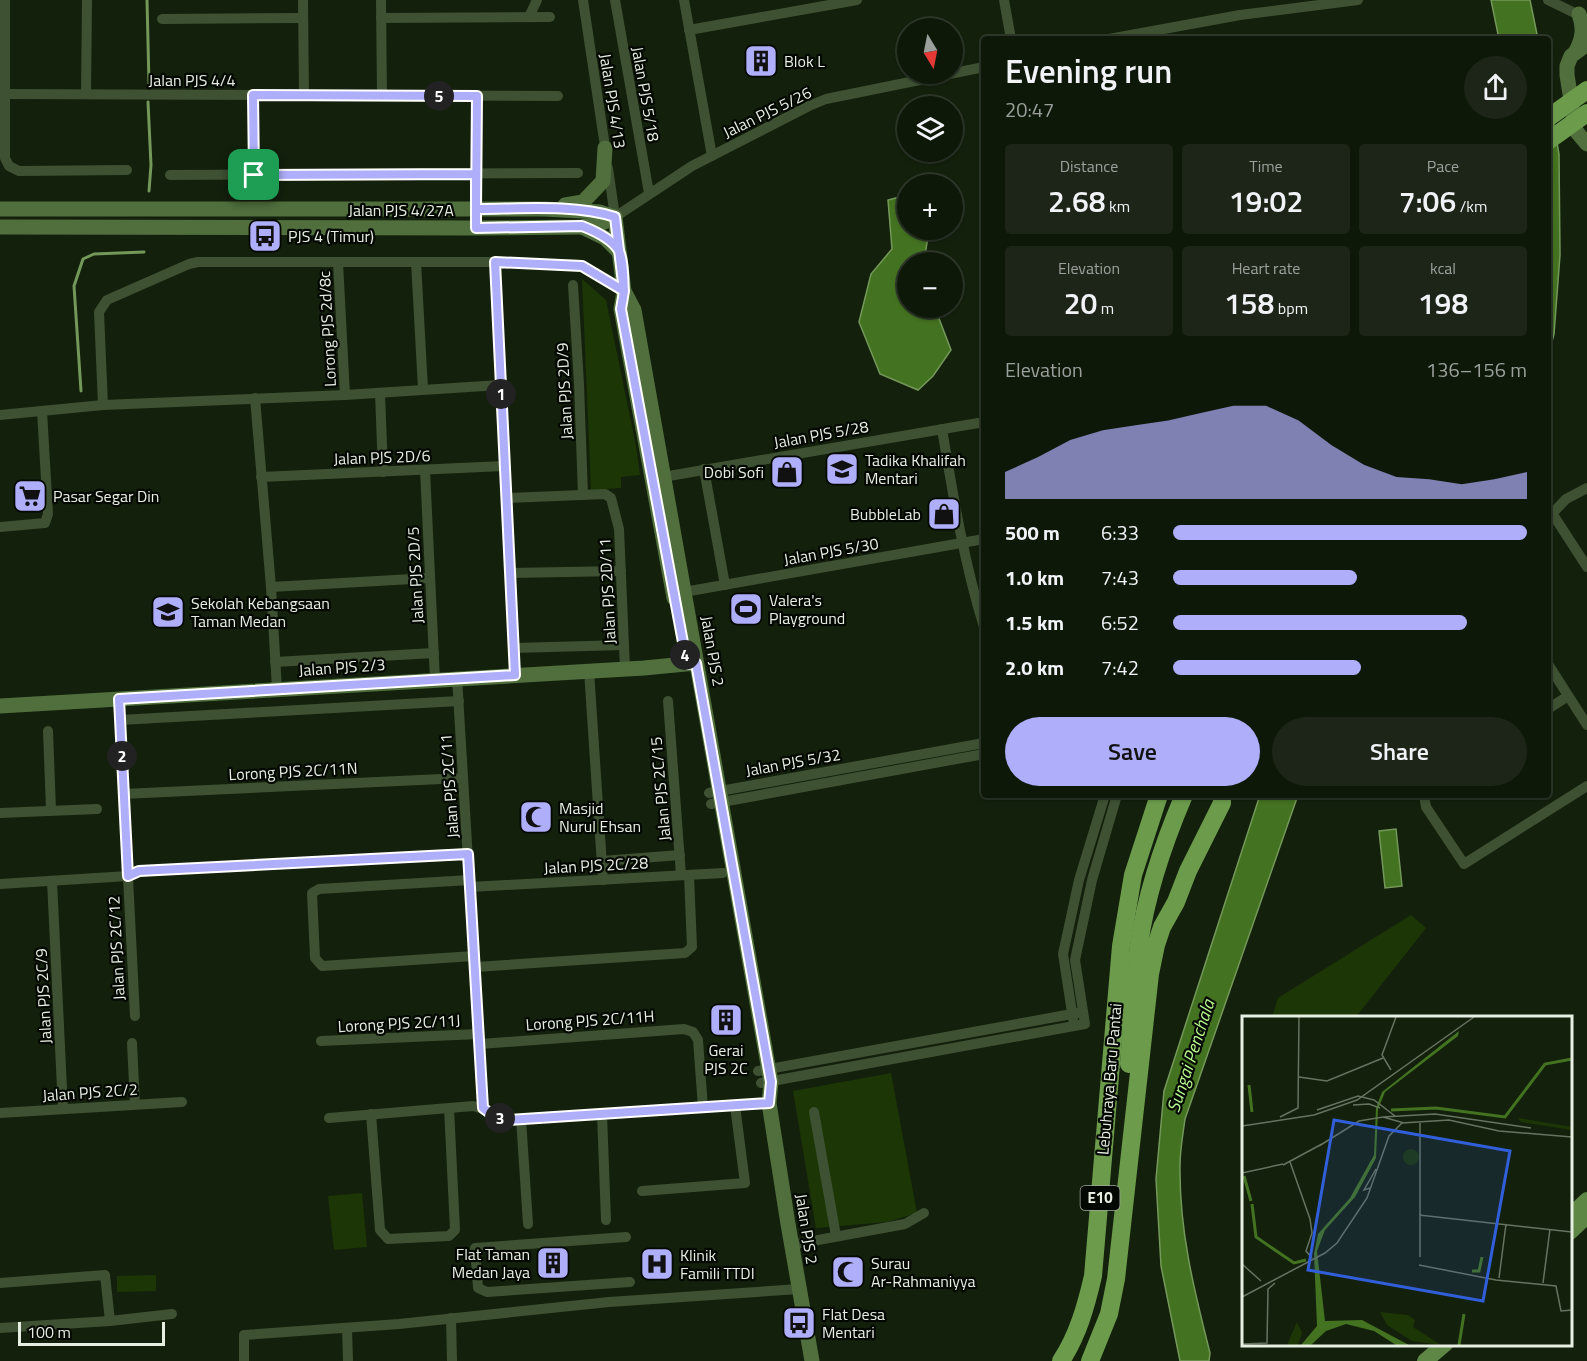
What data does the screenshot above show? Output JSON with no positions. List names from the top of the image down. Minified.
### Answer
{"streets":{"highway":["Lebuhraya Baru Pantai","E10"],"main road":["Jalan PJS 4/27A","Jalan PJS 2","Jalan PJS 2/3"],"street":["Jalan PJS 4/4","Jalan PJS 5/18","Jalan PJS 4/13","Jalan PJS 5/26","Lorong PJS 2d/8c","Jalan PJS 2D/9","Jalan PJS 5/28","Jalan PJS 2D/6","Jalan PJS 5/30","Jalan PJS 2D/5","Jalan PJS 2D/11","Jalan PJS 5/32","Lorong PJS 2C/11N","Jalan PJS 2C/11","Jalan PJS 2C/15","Jalan PJS 2C/28","Jalan PJS 2C/12","Jalan PJS 2C/9","Lorong PJS 2C/11H","Lorong PJS 2C/11J","Jalan PJS 2C/2"]},"crossings":[["Jalan PJS 5/18","Jalan PJS 5/26"],["Jalan PJS 4/13","Jalan PJS 5/26"],["Jalan PJS 4/13","Jalan PJS 4/27A"],["Jalan PJS 4/13","Jalan PJS 2"],["Jalan PJS 5/26","Jalan PJS 4/27A"],["Jalan PJS 5/26","Jalan PJS 2"],["Jalan PJS 4/27A","Jalan PJS 2"],["Jalan PJS 2D/9","Jalan PJS 2D/11"],["Jalan PJS 5/28","Jalan PJS 2"],["Jalan PJS 2D/6","Jalan PJS 2D/5"],["Jalan PJS 5/30","Jalan PJS 2"],["Jalan PJS 2D/5","Jalan PJS 2/3"],["Jalan PJS 2D/11","Jalan PJS 2/3"],["Jalan PJS 2","Jalan PJS 2/3"],["Jalan PJS 2","Jalan PJS 5/32"],["Jalan PJS 2","Jalan PJS 2C/28"],["Jalan PJS 2/3","Jalan PJS 2C/11"],["Jalan PJS 2/3","Jalan PJS 2C/12"],["Lorong PJS 2C/11N","Jalan PJS 2C/11"],["Lorong PJS 2C/11N","Jalan PJS 2C/12"],["Jalan PJS 2C/11","Jalan PJS 2C/15"],["Jalan PJS 2C/11","Jalan PJS 2C/28"],["Jalan PJS 2C/11","Lorong PJS 2C/11H"],["Jalan PJS 2C/11","Lorong PJS 2C/11J"],["Jalan PJS 2C/15","Jalan PJS 2C/28"],["Jalan PJS 2C/9","Jalan PJS 2C/2"],["Lorong PJS 2C/11H","Lorong PJS 2C/11J"]],"water":["Sungai Penchala"],"places":{"building":["Blok L","Gerai PJS 2C","Flat Taman Medan Jaya"],"bus stop":["PJS 4 (Timur)","Flat Desa Mentari"],"school or university":["Tadika Khalifah Mentari","Sekolah Kebangsaan Taman Medan"],"shop":["Dobi Sofi","BubbleLab"],"supermarket":["Pasar Segar Din"],"sports":["Valera's Playground"],"mosque":["Masjid Nurul Ehsan","Surau Ar-Rahmaniyya"],"hospital":["Klinik Famili TTDI"]},"scale_bar":"100 m","north":"bottom","page":{"map_buttons":["+","−"],"heading":["Evening run","20:47"],"pins":["5","1","4","2","3"],"stats":[["Distance","2.68 km"],["Time","19:02"],["Pace","7:06 /km"],["Elevation","20 m"],["Heart rate","158 bpm"],["kcal","198"]],"chart":["Elevation","136–156 m"],"list":[{"name":"500 m","note":"6:33"},{"name":"1.0 km","note":"7:43"},{"name":"1.5 km","note":"6:52"},{"name":"2.0 km","note":"7:42"}],"buttons":["Save","Share"],"scale":"100 m"}}
